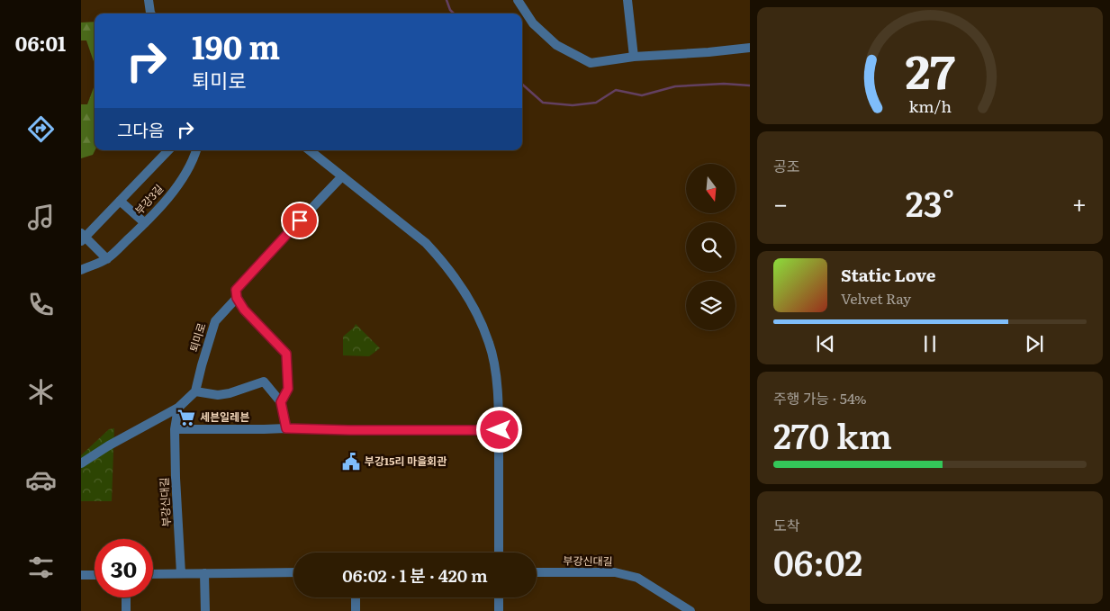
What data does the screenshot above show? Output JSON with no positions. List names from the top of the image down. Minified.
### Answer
{"streets":{"street":["부강3길","퇴미로","부강신대길"]},"places":{"supermarket":["세븐일레븐"],"public building":["부강15리 마을회관"]},"north":"bottom","page":{"tabs":"06:01","turn":["190 m","퇴미로"],"then":"그다음","tile":["공조",["주행 가능 · 54%","270 km"],["도착","06:02"]],"heat":["−","23°","+"],"song":["Static Love","Velvet Ray"],"limit":"30","trip":"06:02 · 1 분 · 420 m","gauge":["27","km/h"]}}
